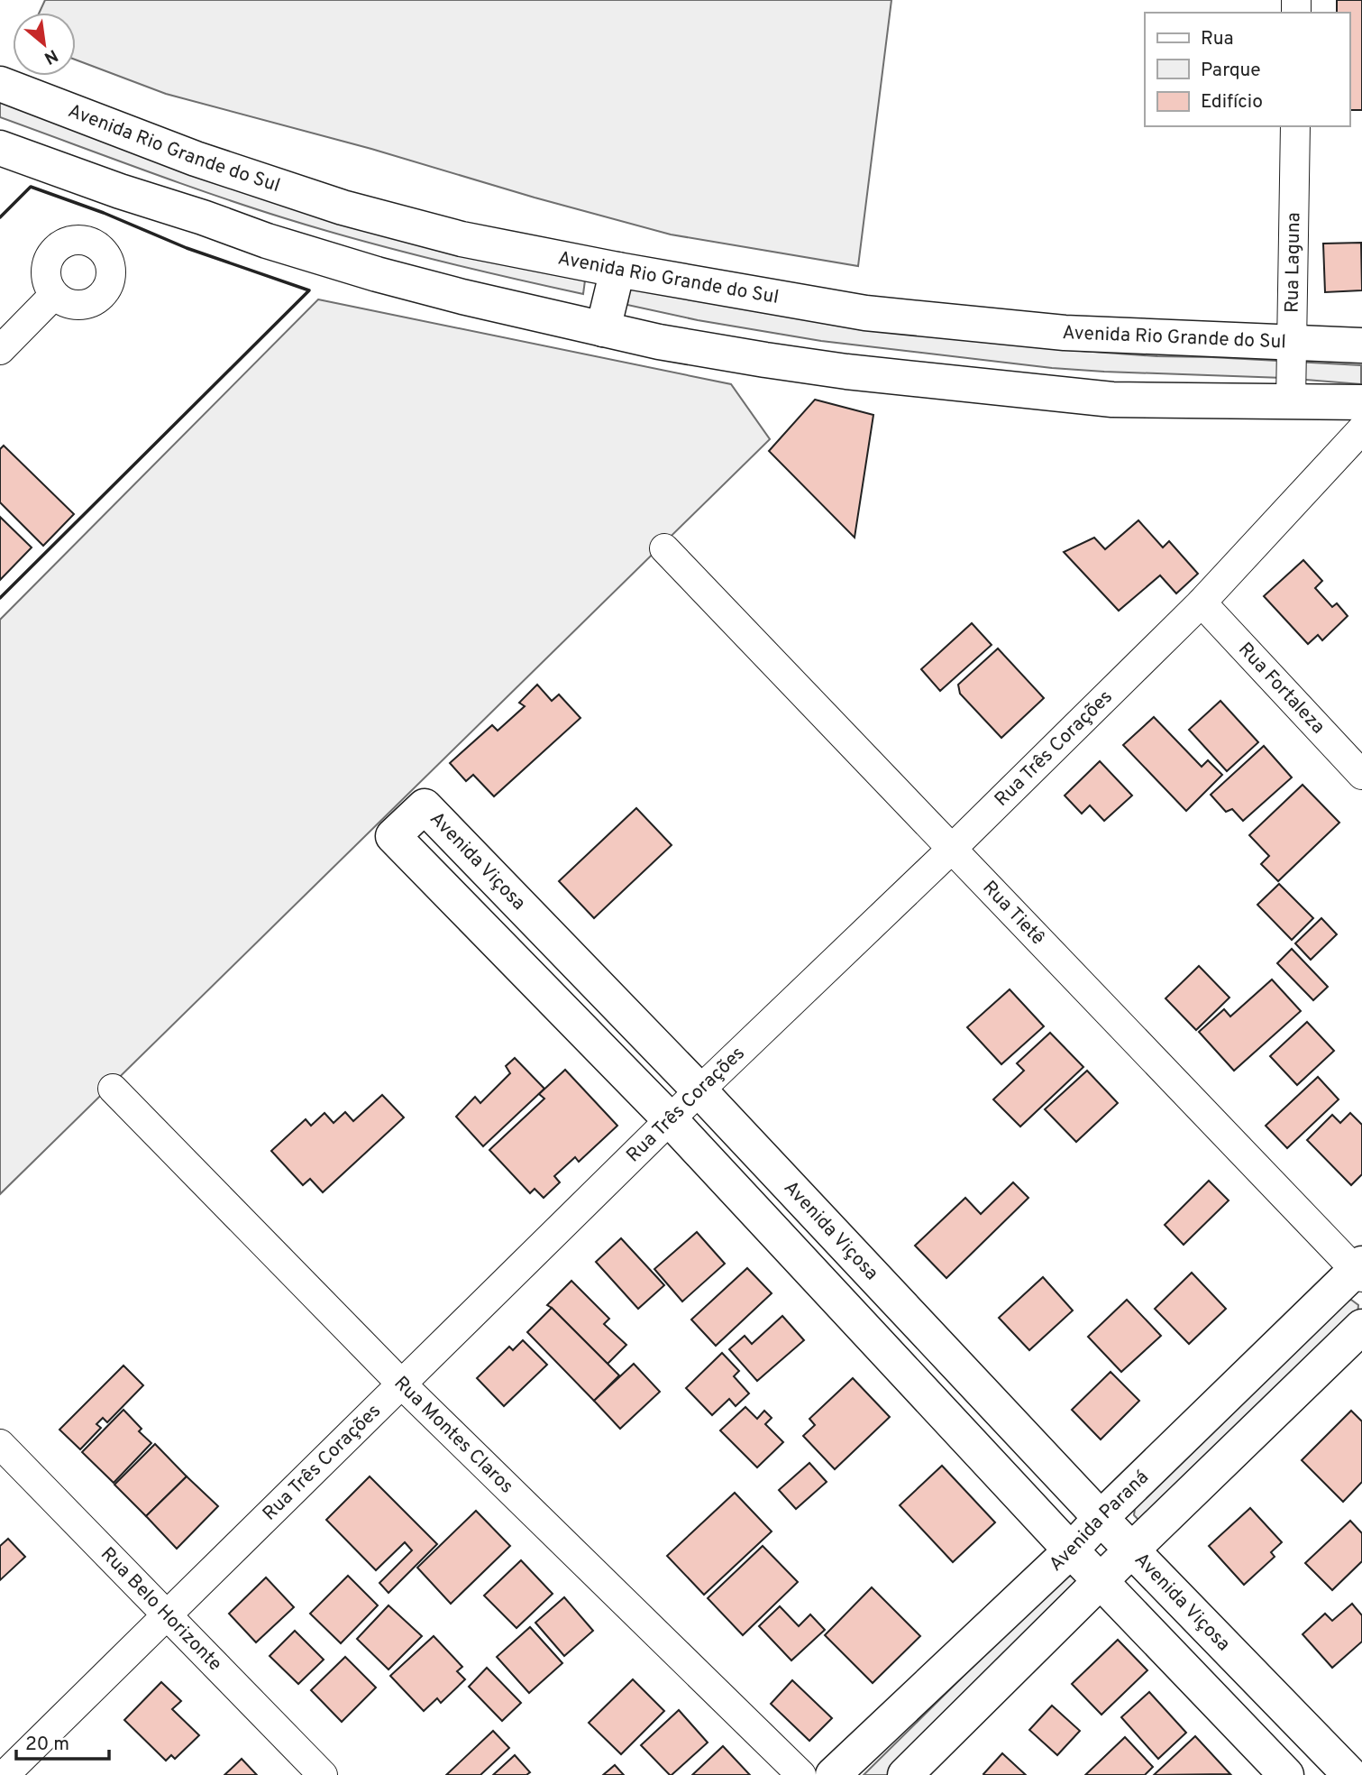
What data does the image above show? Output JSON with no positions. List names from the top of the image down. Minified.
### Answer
{"streets":{"street":["Avenida Rio Grande do Sul","Rua Laguna","Rua Fortaleza","Rua Três Corações","Avenida Viçosa","Rua Tietê","Rua Montes Claros","Avenida Paraná","Rua Belo Horizonte"]},"crossings":[["Avenida Rio Grande do Sul","Rua Laguna"],["Rua Fortaleza","Rua Três Corações"],["Rua Três Corações","Avenida Viçosa"],["Rua Três Corações","Rua Tietê"],["Rua Três Corações","Rua Montes Claros"],["Rua Três Corações","Rua Belo Horizonte"],["Avenida Viçosa","Avenida Paraná"],["Rua Tietê","Avenida Paraná"]],"legend":["Rua","Parque","Edifício"],"scale_bar":"20 m","north":"bottom right"}
